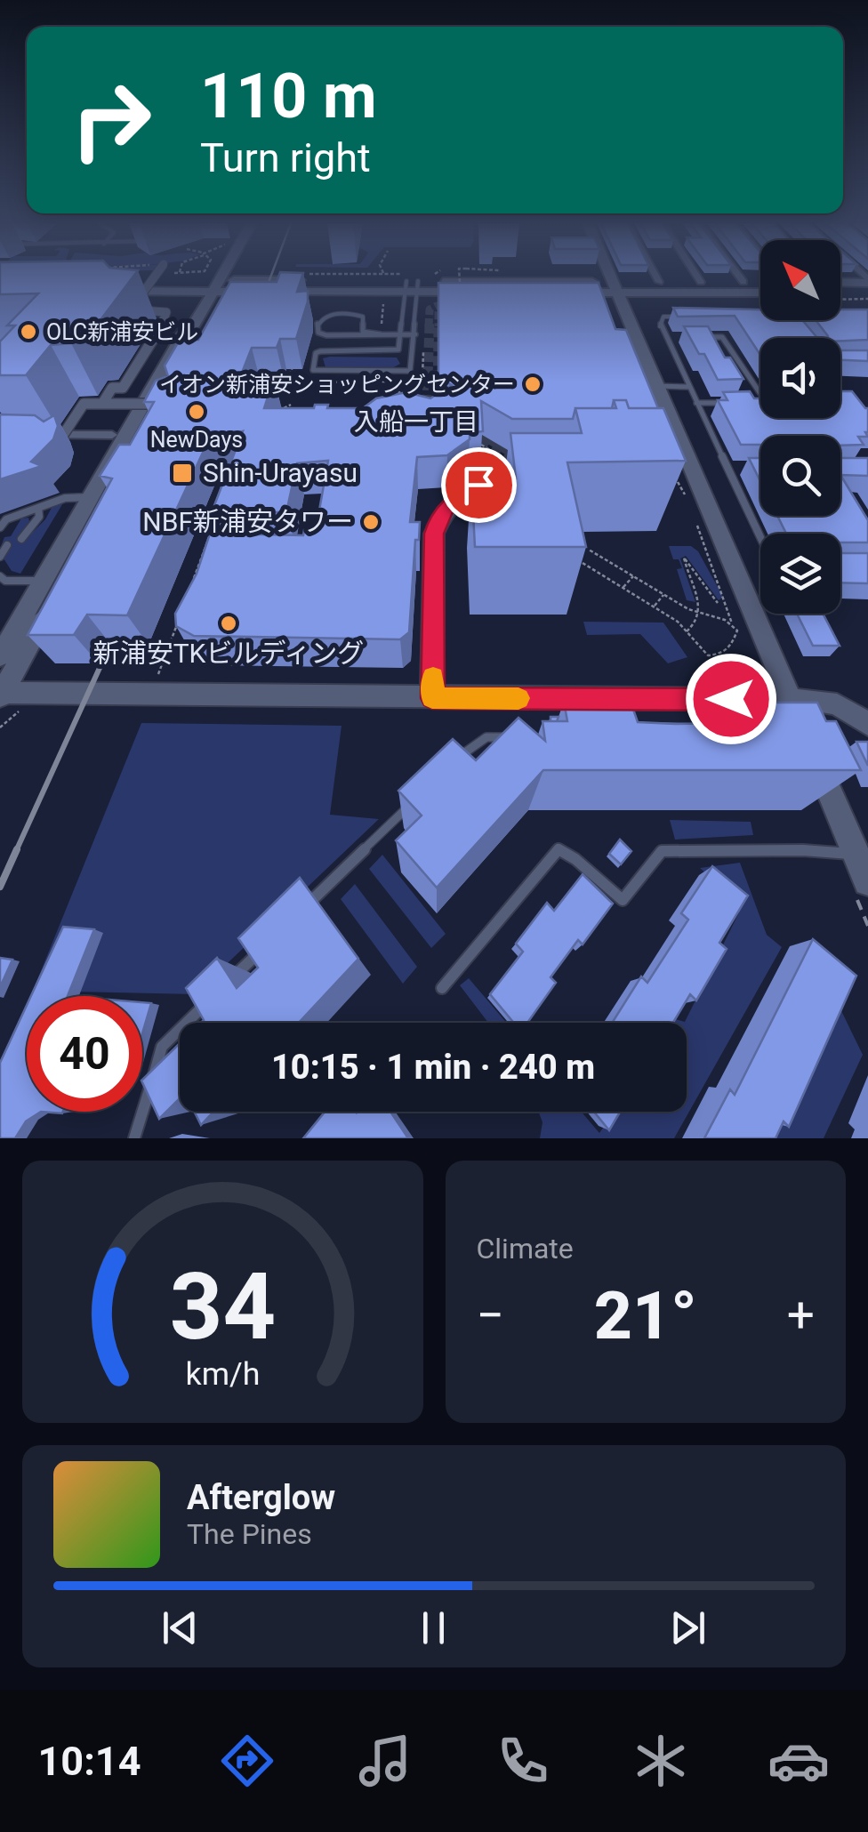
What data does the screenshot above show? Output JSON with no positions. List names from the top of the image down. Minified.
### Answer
{"districts":["入船一丁目"],"places":{"other":["OLC新浦安ビル","イオン新浦安ショッピングセンター","NewDays","NBF新浦安タワー","新浦安TKビルディング"],"transit":["Shin-Urayasu"]},"north":"top left","page":{"turn":["110 m","Turn right"],"limit":"40","trip":"10:15 · 1 min · 240 m","tile":"Climate","heat":["−","21°","+"],"song":["Afterglow","The Pines"],"tabs":"10:14","gauge":["34","km/h"]}}
